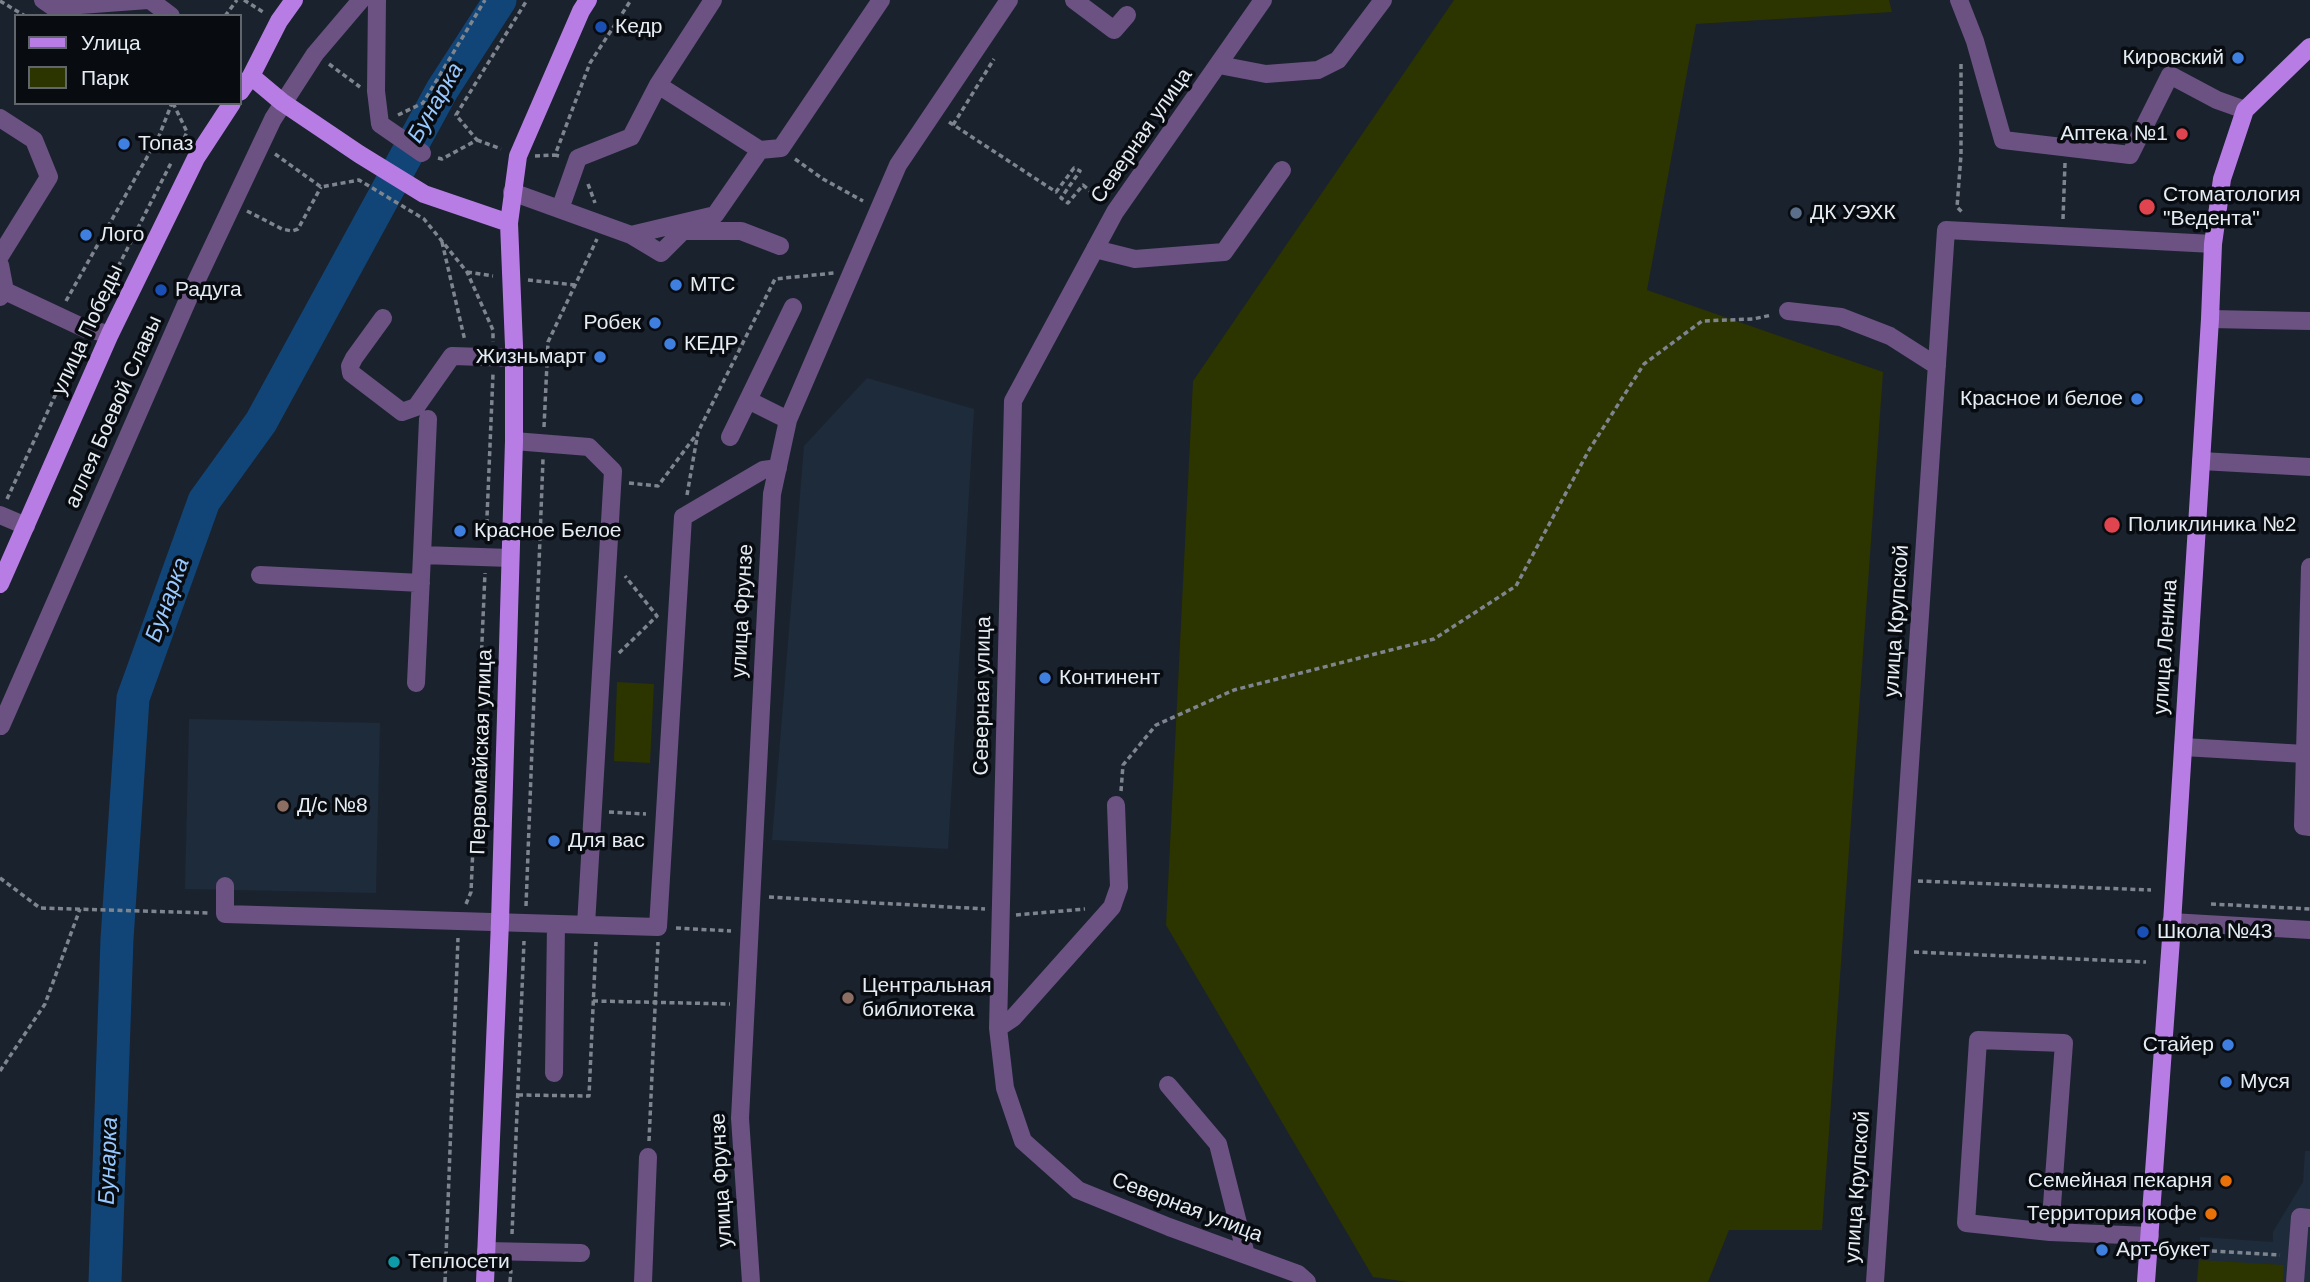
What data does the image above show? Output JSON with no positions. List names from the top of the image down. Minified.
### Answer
{"streets":{"main road":["улица Победы","улица Ленина","Первомайская улица"],"street":["Северная улица","аллея Боевой Славы","улица Фрунзе","улица Крупской"]},"crossings":[["улица Крупской","улица Ленина"]],"water":["Бунарка"],"places":["Кедр","Кировский","Аптека №1","Топаз","Стоматология \"Ведента\"","ДК УЭХК","Лого","МТС","Радуга","Робек","КЕДР","Жизньмарт","Красное и белое","Поликлиника №2","Красное Белое","Континент","Д/с №8","Для вас","Школа №43","Центральная библиотека","Стайер","Муся","Семейная пекарня","Территория кофе","Арт-букет","Теплосети"],"legend":["Улица","Парк"]}
